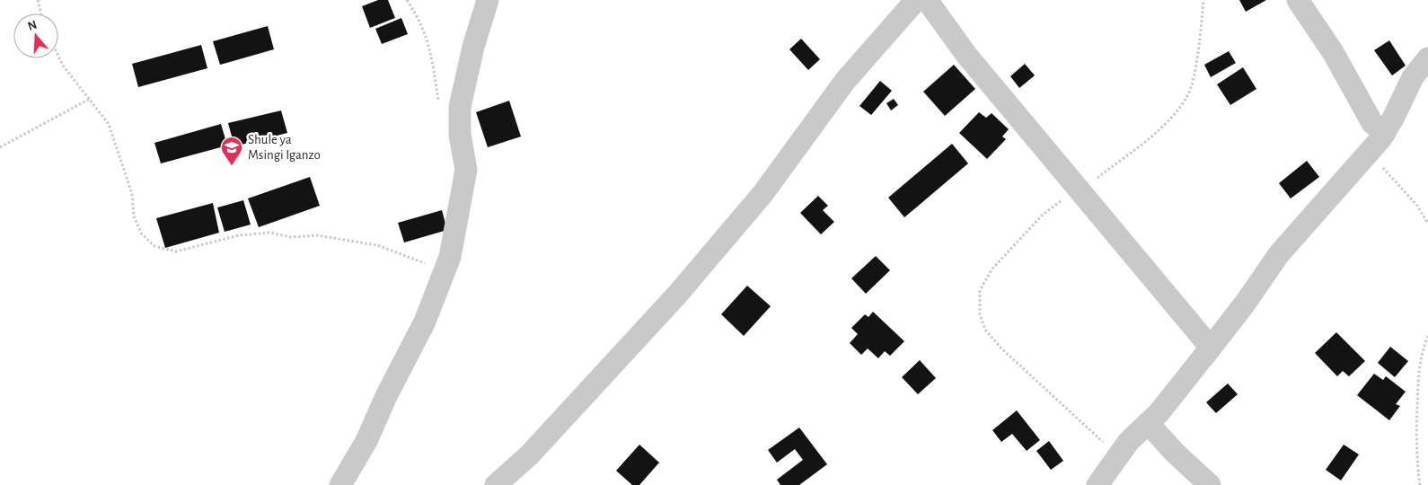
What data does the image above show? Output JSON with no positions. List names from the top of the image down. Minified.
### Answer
{"places":{"school or university":["Shule ya Msingi Iganzo"]},"north":"top"}
